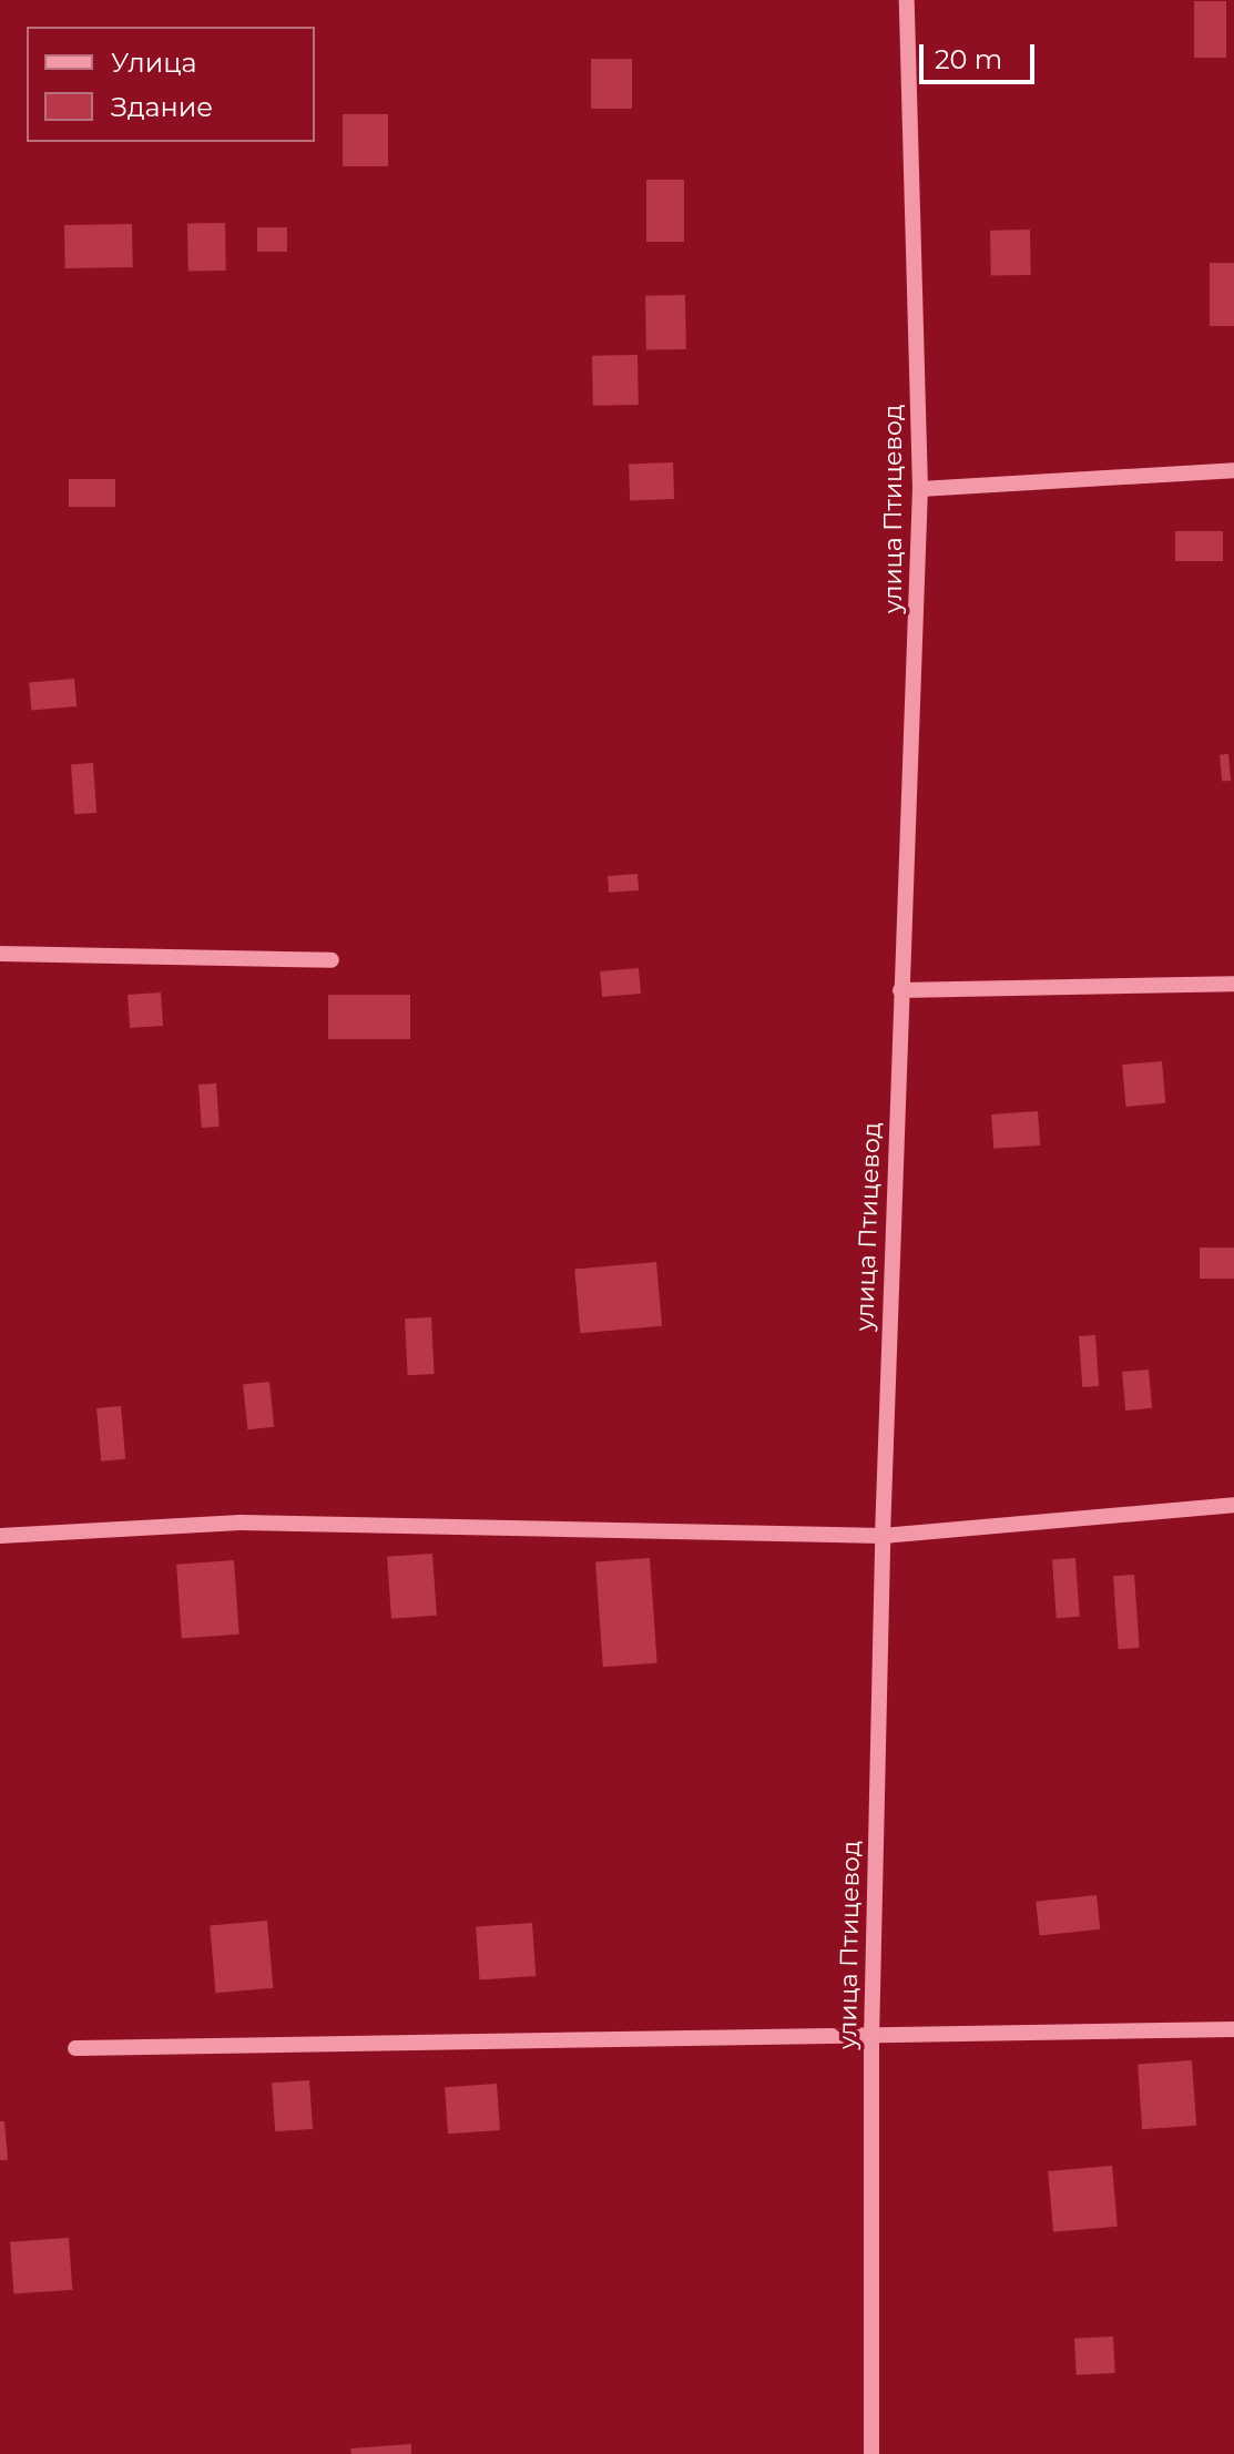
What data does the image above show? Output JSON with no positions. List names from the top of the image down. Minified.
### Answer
{"streets":{"street":["улица Птицевод"]},"legend":["Улица","Здание"],"scale_bar":"20 m"}
